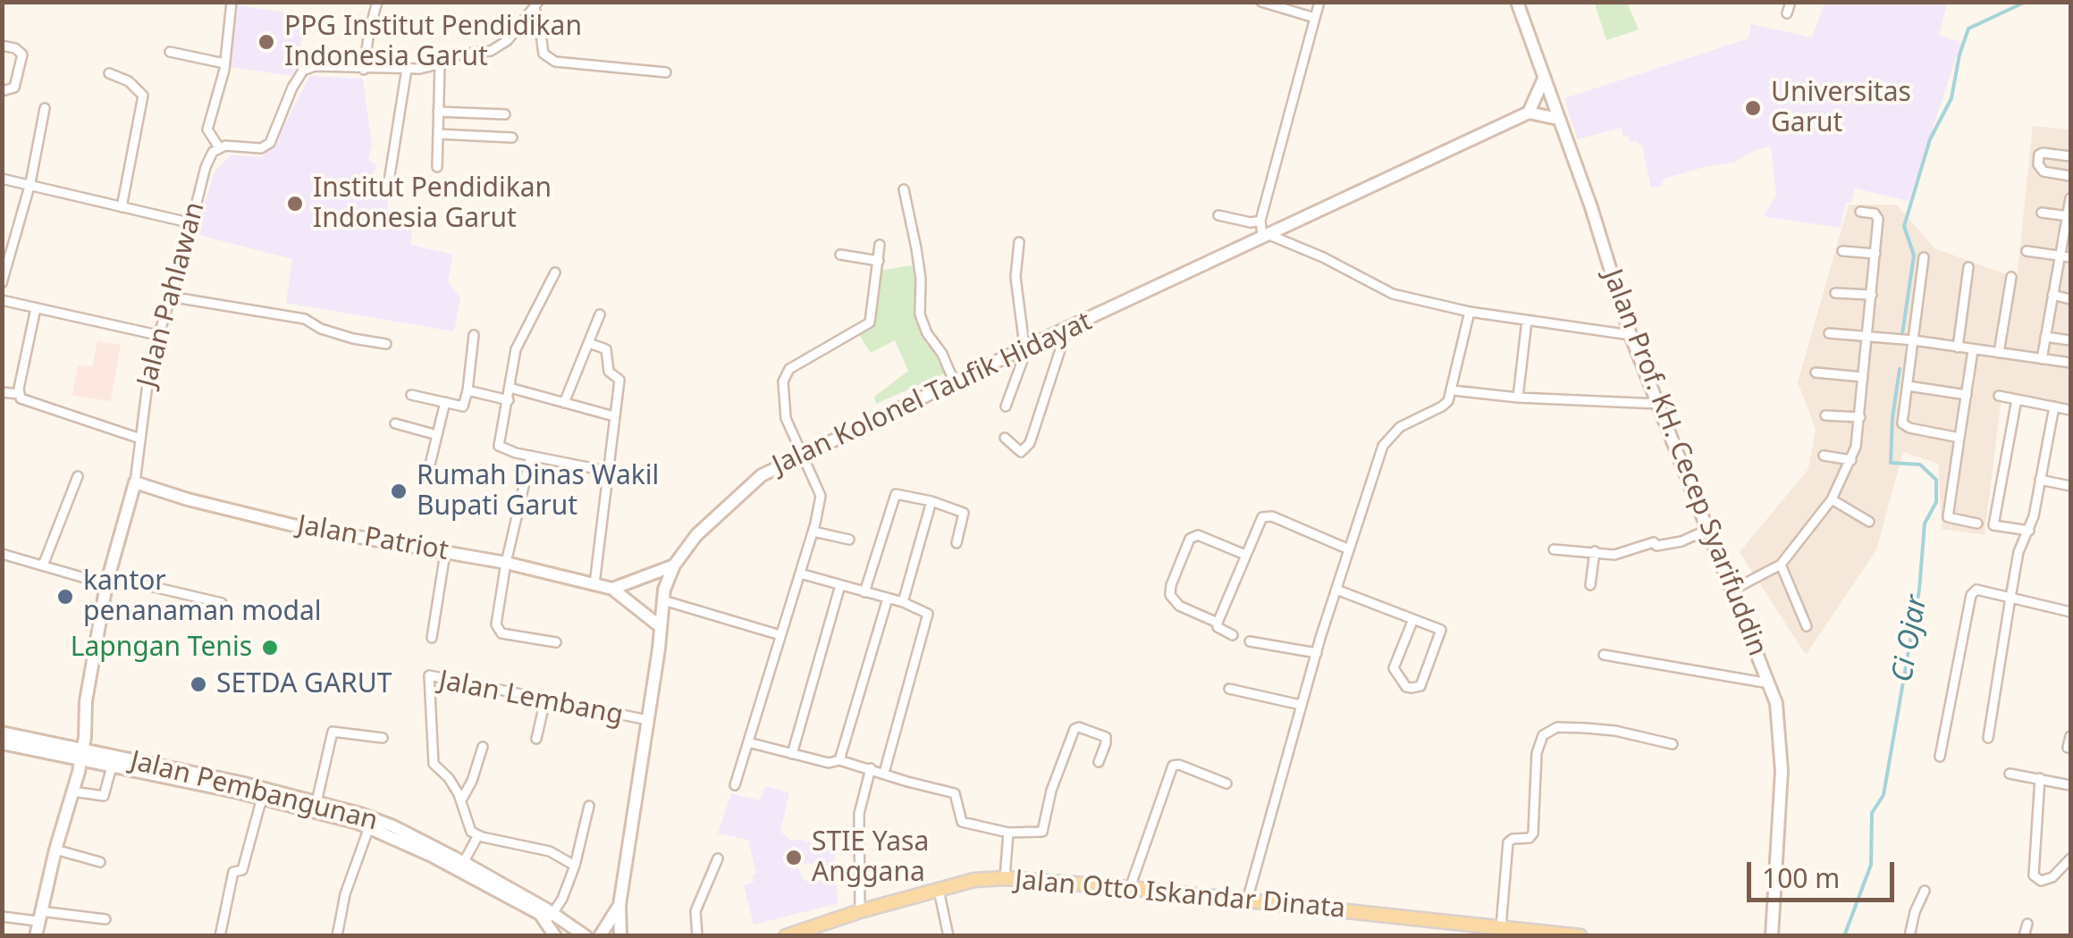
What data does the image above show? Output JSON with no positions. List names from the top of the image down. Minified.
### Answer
{"streets":{"main road":["Jalan Pahlawan","Jalan Kolonel Taufik Hidayat","Jalan Prof. KH. Cecep Syarifuddin","Jalan Patriot","Jalan Pembangunan","Jalan Otto Iskandar Dinata"],"street":["Jalan Lembang"]},"crossings":[["Jalan Pahlawan","Jalan Patriot"],["Jalan Pahlawan","Jalan Pembangunan"],["Jalan Kolonel Taufik Hidayat","Jalan Patriot"],["Jalan Kolonel Taufik Hidayat","Jalan Lembang"]],"water":["Ci Ojar"],"places":["PPG Institut Pendidikan Indonesia Garut","Universitas Garut","Institut Pendidikan Indonesia Garut","Rumah Dinas Wakil Bupati Garut","kantor penanaman modal","Lapngan Tenis","SETDA GARUT","STIE Yasa Anggana"],"scale_bar":"100 m"}
